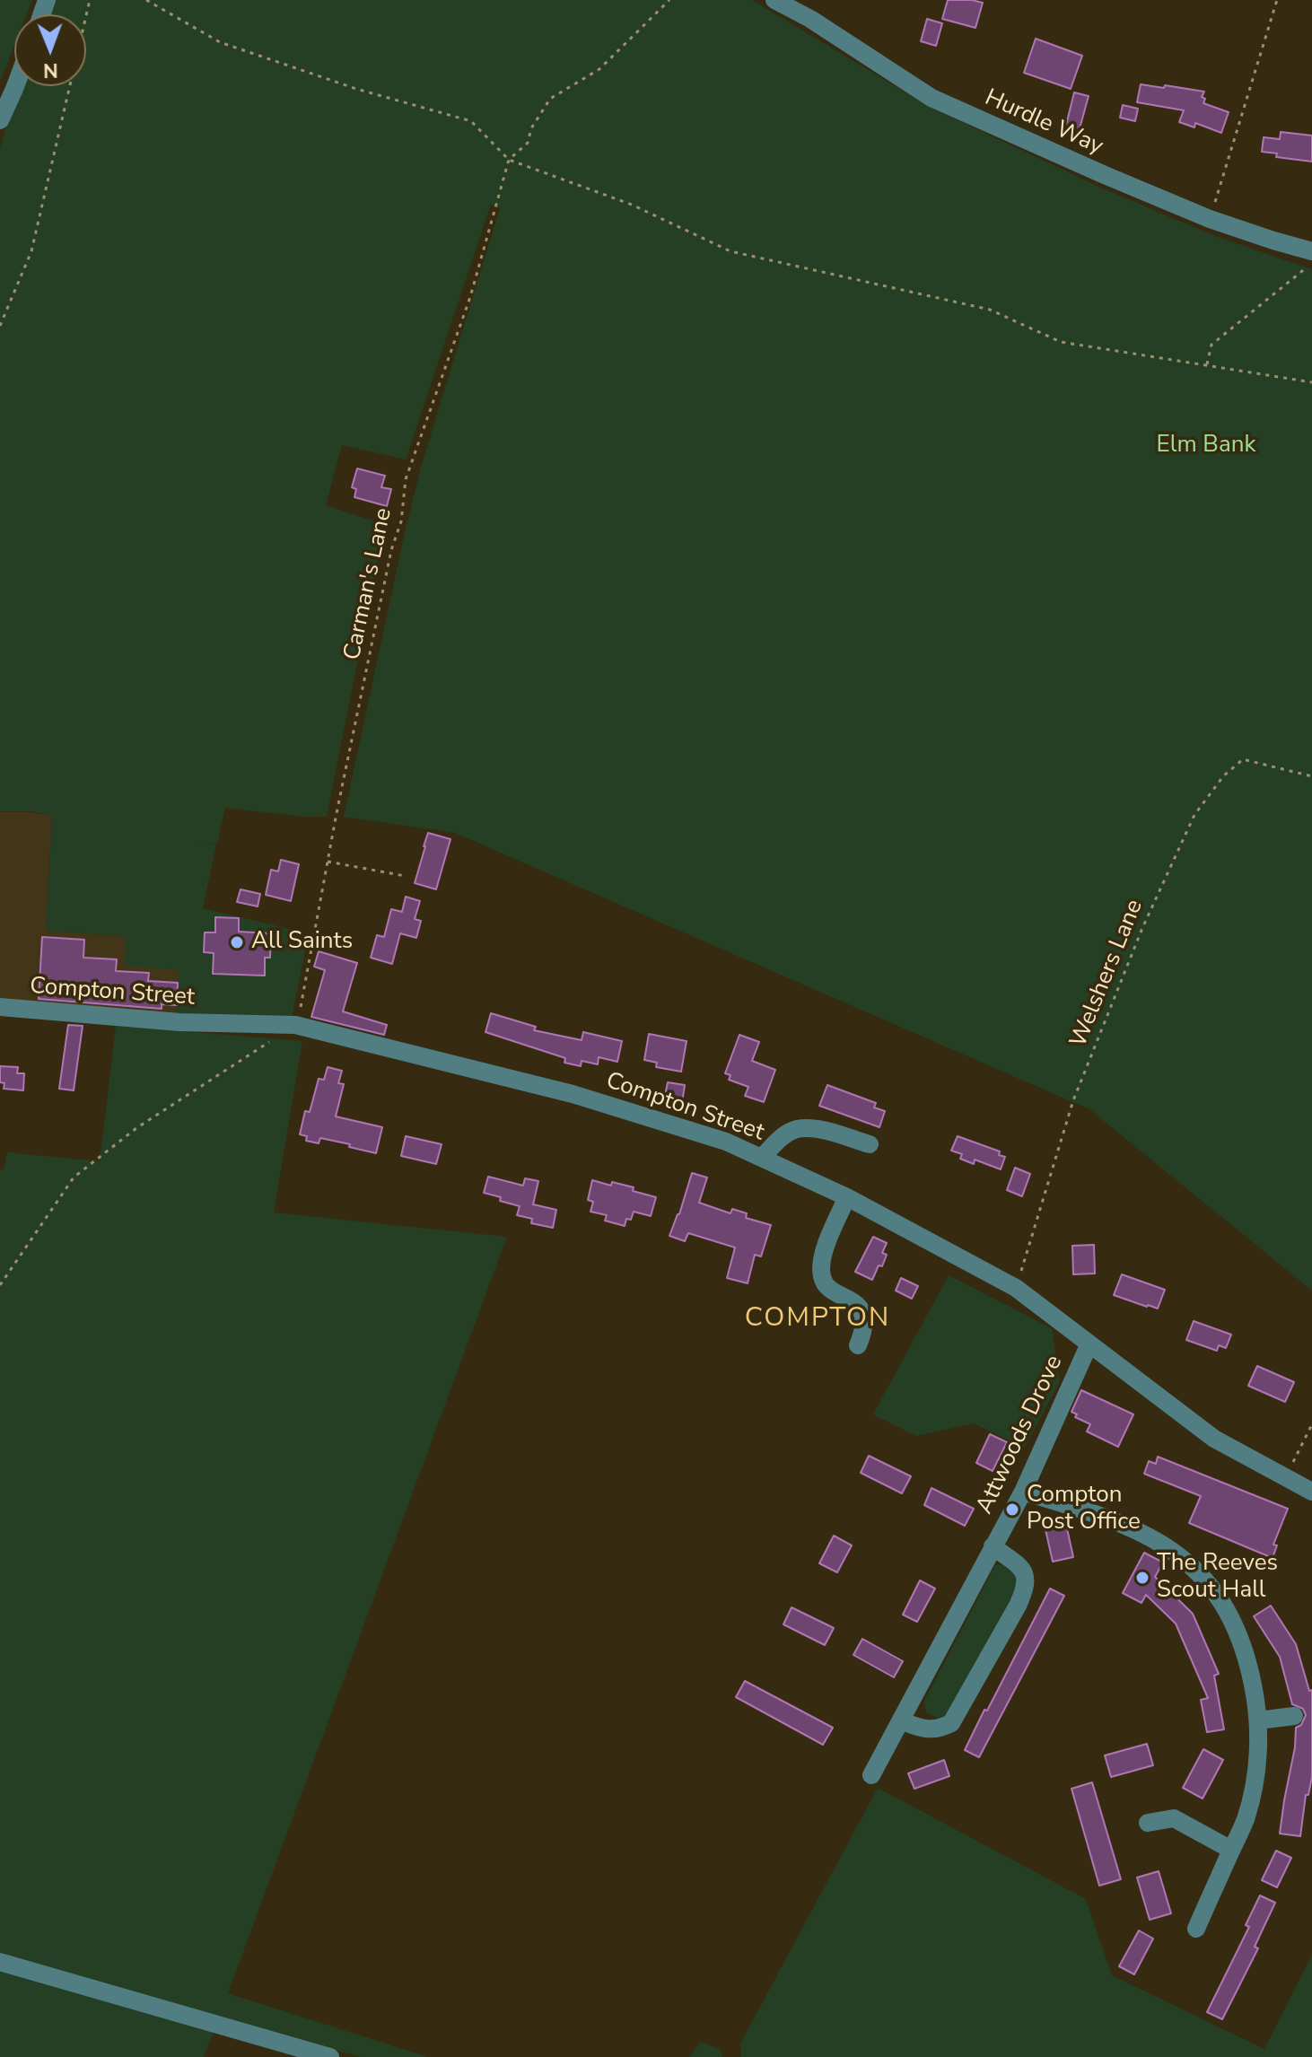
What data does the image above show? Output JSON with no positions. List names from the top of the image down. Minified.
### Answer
{"streets":{"street":["Hurdle Way","Compton Street","Attwoods Drove"],"path":["Carman's Lane","Welshers Lane"]},"crossings":[["Carman's Lane","Compton Street"],["Welshers Lane","Compton Street"],["Compton Street","Attwoods Drove"]],"districts":["COMPTON"],"parks":["Elm Bank"],"places":["All Saints","Compton Post Office","The Reeves Scout Hall"],"north":"bottom"}
